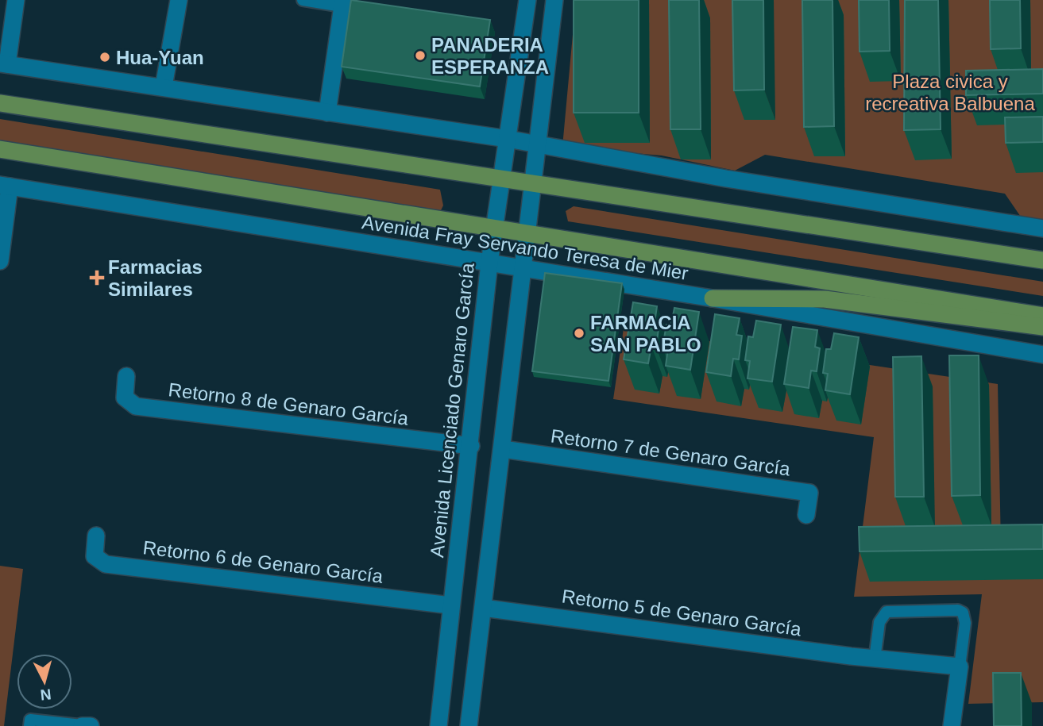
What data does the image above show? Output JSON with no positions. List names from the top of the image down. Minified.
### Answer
{"streets":{"main road":["Avenida Fray Servando Teresa de Mier"],"street":["Retorno 8 de Genaro García","Avenida Licenciado Genaro García","Retorno 7 de Genaro García","Retorno 6 de Genaro García","Retorno 5 de Genaro García"]},"crossings":[["Avenida Fray Servando Teresa de Mier","Avenida Licenciado Genaro García"],["Retorno 8 de Genaro García","Avenida Licenciado Genaro García"],["Avenida Licenciado Genaro García","Retorno 6 de Genaro García"]],"parks":["Plaza civica y recreativa Balbuena"],"places":{"other":["PANADERIA ESPERANZA","Hua-Yuan","FARMACIA SAN PABLO"],"health":["Farmacias Similares"]},"north":"bottom"}
